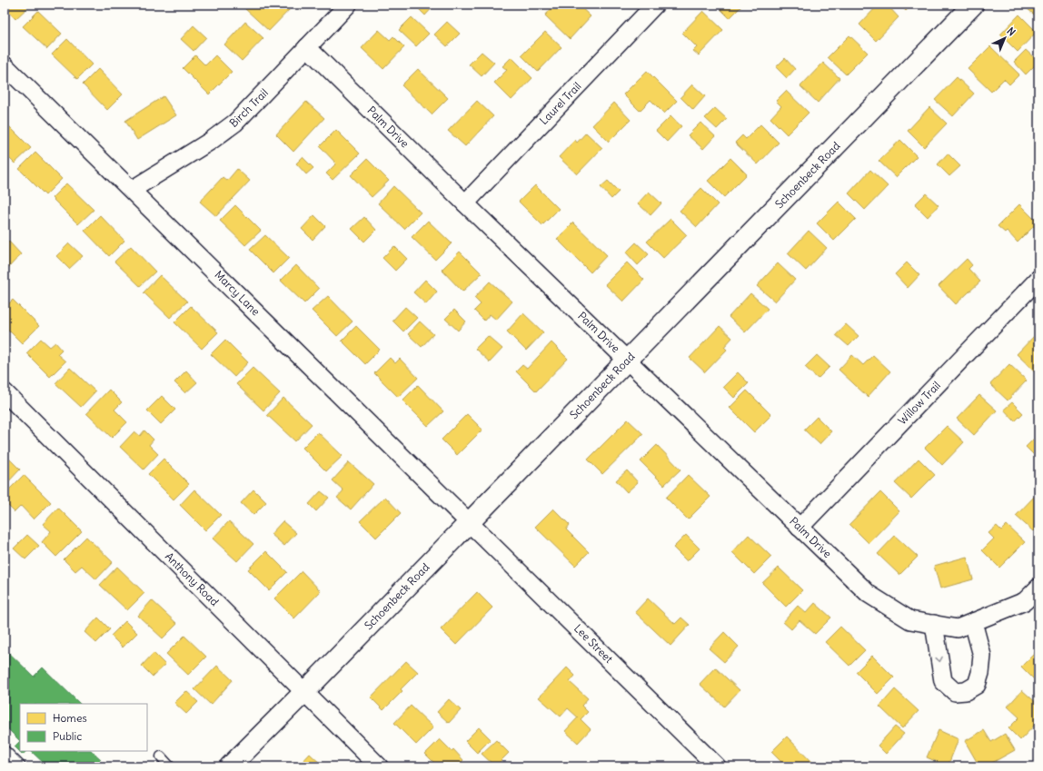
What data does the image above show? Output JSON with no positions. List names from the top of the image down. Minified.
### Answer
{"streets":{"main road":["Schoenbeck Road"],"street":["Laurel Trail","Birch Trail","Palm Drive","Marcy Lane","Willow Trail","Anthony Road","Lee Street"]},"crossings":[["Laurel Trail","Palm Drive"],["Birch Trail","Palm Drive"],["Birch Trail","Marcy Lane"],["Palm Drive","Schoenbeck Road"],["Palm Drive","Willow Trail"],["Schoenbeck Road","Marcy Lane"],["Schoenbeck Road","Anthony Road"],["Schoenbeck Road","Lee Street"],["Marcy Lane","Lee Street"]],"legend":["Homes","Public"],"north":"top right"}
